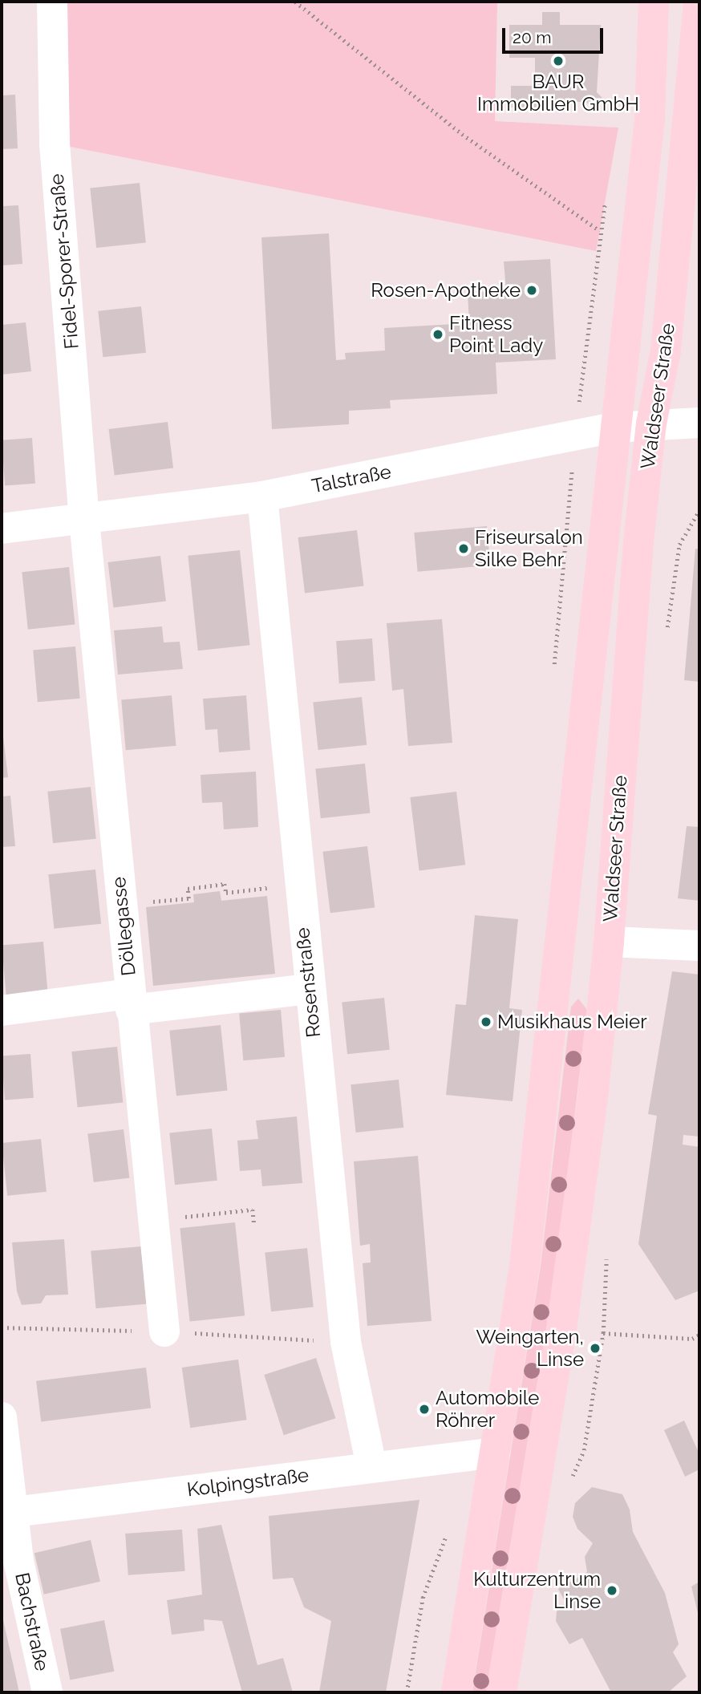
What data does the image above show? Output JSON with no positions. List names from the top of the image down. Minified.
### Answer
{"streets":{"main road":["Waldseer Straße"],"street":["Fidel-Sporer-Straße","Talstraße","Döllegasse","Rosenstraße","Kolpingstraße","Bachstraße"]},"crossings":[["Fidel-Sporer-Straße","Talstraße"],["Fidel-Sporer-Straße","Döllegasse"],["Waldseer Straße","Talstraße"],["Waldseer Straße","Kolpingstraße"],["Talstraße","Döllegasse"],["Talstraße","Rosenstraße"],["Rosenstraße","Kolpingstraße"],["Kolpingstraße","Bachstraße"]],"places":["BAUR Immobilien GmbH","Rosen-Apotheke","Fitness Point Lady","Friseursalon Silke Behr","Musikhaus Meier","Weingarten, Linse","Automobile Röhrer","Kulturzentrum Linse"],"scale_bar":"20 m"}
